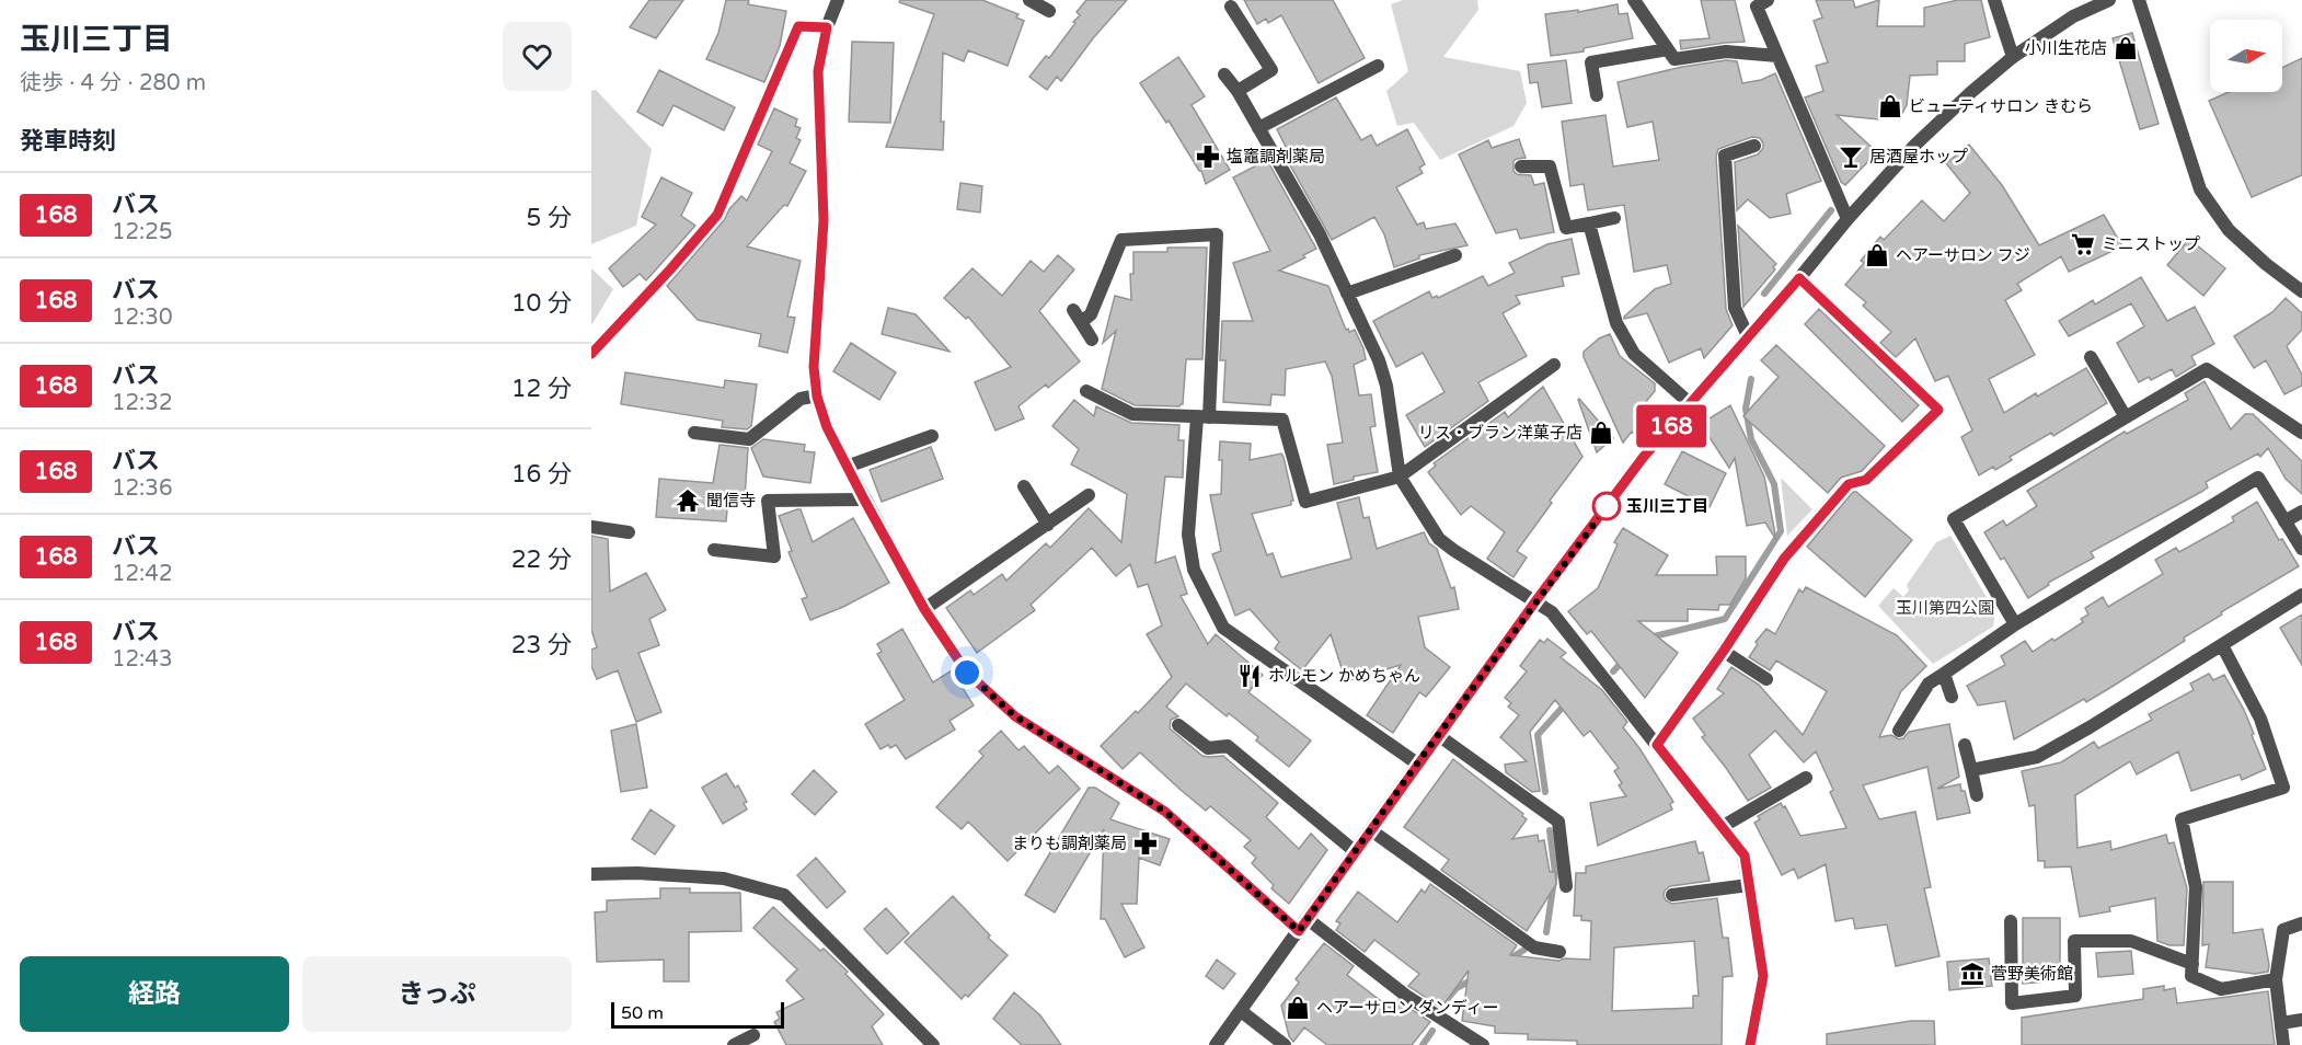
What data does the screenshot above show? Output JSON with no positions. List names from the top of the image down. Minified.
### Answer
{"parks":["玉川第四公園"],"places":{"shop":["小川生花店","ビューティサロン きむら","ヘアーサロン フジ","リス・ブラン洋菓子店","ヘアーサロン ダンディー"],"pharmacy":["塩竈調剤薬局","まりも調剤薬局"],"bar":["居酒屋ホップ"],"supermarket":["ミニストップ"],"temple":["聞信寺"],"other":["玉川三丁目"],"restaurant":["ホルモン かめちゃん"],"museum":["菅野美術館"]},"lines":["bus line 168"],"scale_bar":"50 m","north":"right","page":{"heading":[["玉川三丁目","徒歩 · 4 分 · 280 m"],"発車時刻"],"on_map":"168","list":[{"mark":"168","name":"バス","note":"12:25","value":"5 分"},{"mark":"168","name":"バス","note":"12:30","value":"10 分"},{"mark":"168","name":"バス","note":"12:32","value":"12 分"},{"mark":"168","name":"バス","note":"12:36","value":"16 分"},{"mark":"168","name":"バス","note":"12:42","value":"22 分"},{"mark":"168","name":"バス","note":"12:43","value":"23 分"}],"buttons":["経路","きっぷ"],"scale":"50 m"}}
